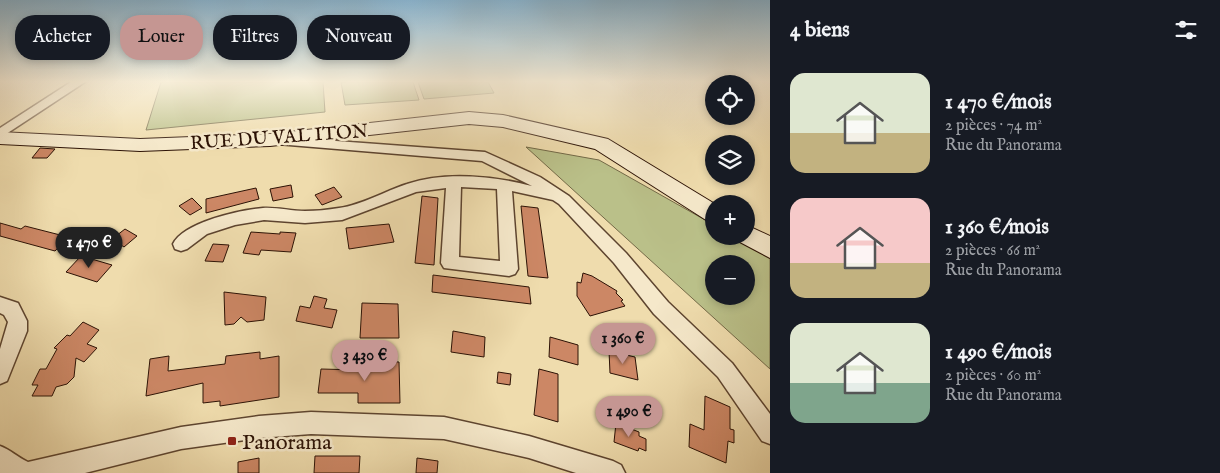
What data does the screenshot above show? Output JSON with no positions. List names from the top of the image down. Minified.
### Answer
{"streets":{"street":["RUE DU VAL ITON"]},"places":{"transit":["Panorama"]},"page":{"heading":"4 biens","chip":["Acheter","Louer","Filtres","Nouveau"],"list":[{"name":"1 470 €/mois","note":"2 pièces · 74 m² · Rue du Panorama"},{"name":"1 360 €/mois","note":"2 pièces · 66 m² · Rue du Panorama"},{"name":"1 490 €/mois","note":"2 pièces · 60 m² · Rue du Panorama"}],"map_buttons":["+","−"],"price":["1 470 €","1 360 €","3 430 €","1 490 €"]}}
